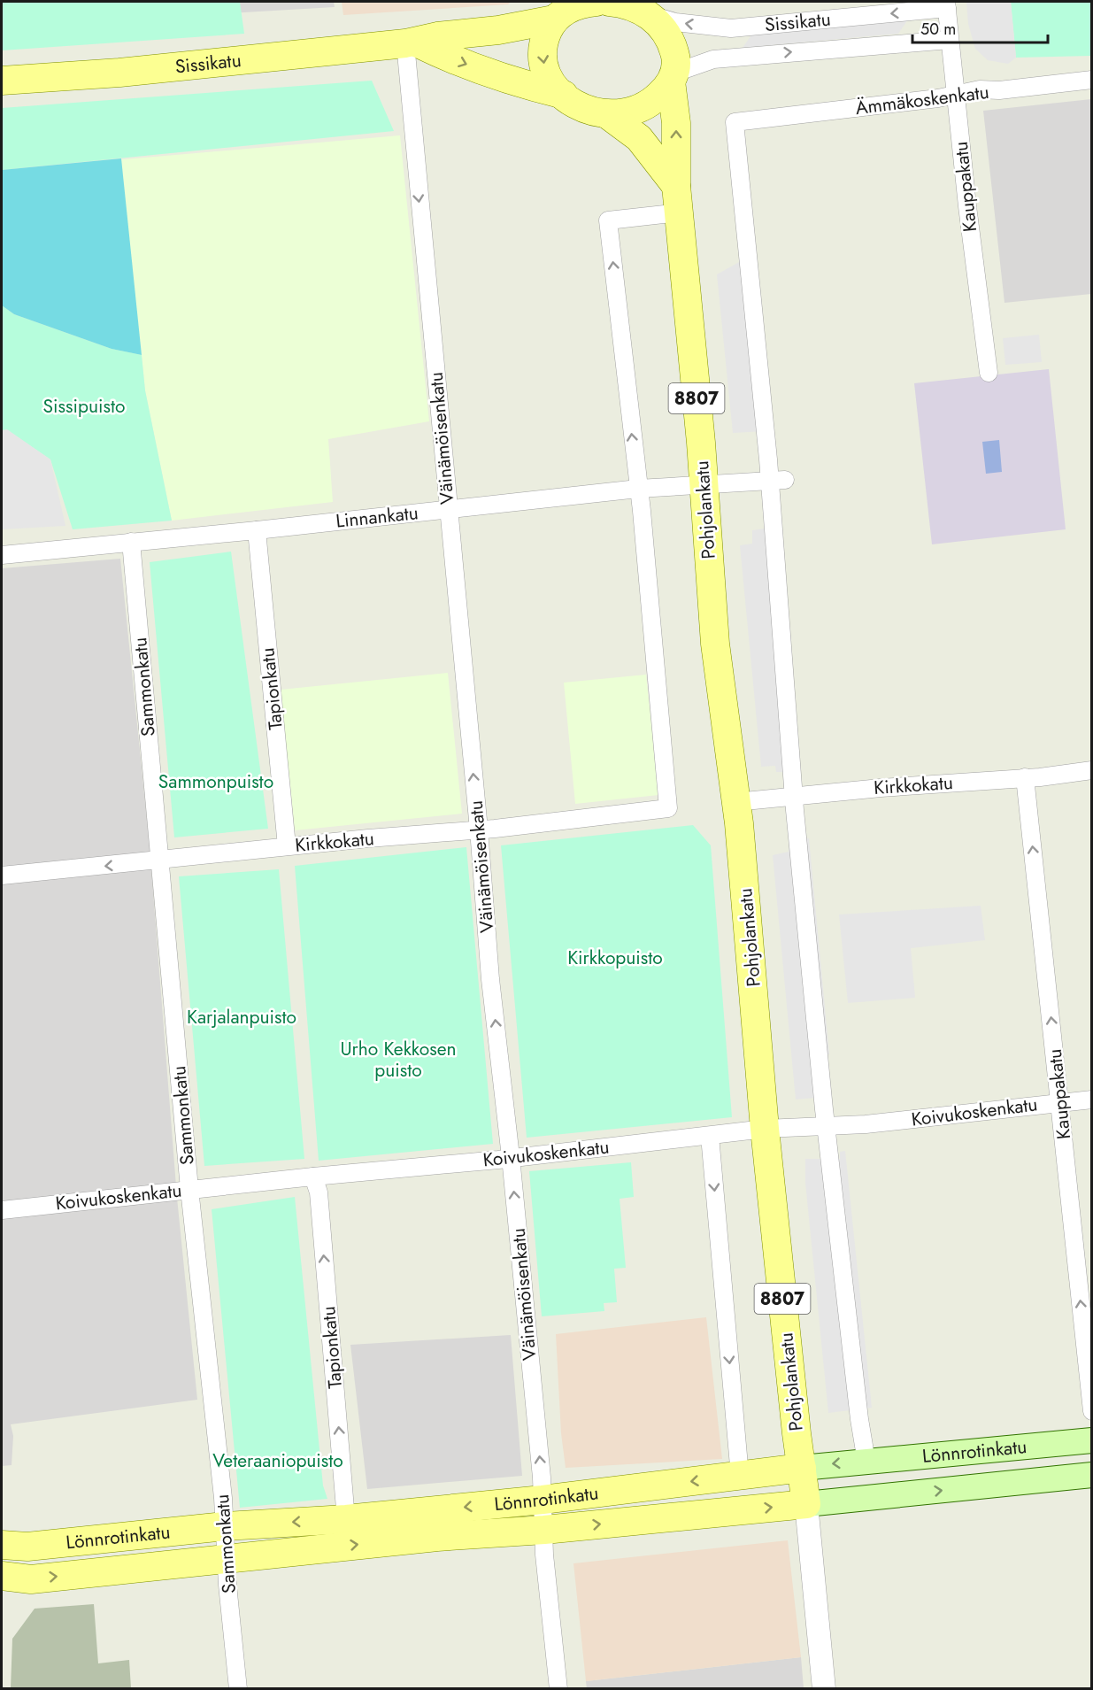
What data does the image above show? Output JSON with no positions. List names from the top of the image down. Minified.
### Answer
{"streets":{"main road":["Sissikatu","8807","Pohjolankatu","Lönnrotinkatu"],"street":["Ämmäkoskenkatu","Kauppakatu","Väinämöisenkatu","Linnankatu","Sammonkatu","Tapionkatu","Kirkkokatu","Koivukoskenkatu"]},"crossings":[["Sissikatu","Kauppakatu"],["Sissikatu","Väinämöisenkatu"],["Sissikatu","Pohjolankatu"],["Ämmäkoskenkatu","Kauppakatu"],["Ämmäkoskenkatu","Linnankatu"],["Kauppakatu","Kirkkokatu"],["Kauppakatu","Koivukoskenkatu"],["Väinämöisenkatu","Linnankatu"],["Väinämöisenkatu","Kirkkokatu"],["Väinämöisenkatu","Koivukoskenkatu"],["Väinämöisenkatu","Lönnrotinkatu"],["Pohjolankatu","Linnankatu"],["Pohjolankatu","Kirkkokatu"],["Pohjolankatu","Koivukoskenkatu"],["Pohjolankatu","Lönnrotinkatu"],["Linnankatu","Sammonkatu"],["Linnankatu","Tapionkatu"],["Linnankatu","Kirkkokatu"],["Sammonkatu","Kirkkokatu"],["Sammonkatu","Koivukoskenkatu"],["Sammonkatu","Lönnrotinkatu"],["Tapionkatu","Kirkkokatu"],["Tapionkatu","Koivukoskenkatu"],["Tapionkatu","Lönnrotinkatu"]],"one_way":["Kauppakatu","Tapionkatu"],"parks":["Sissipuisto","Sammonpuisto","Kirkkopuisto","Karjalanpuisto","Urho Kekkosen puisto","Veteraaniopuisto"],"scale_bar":"50 m"}
